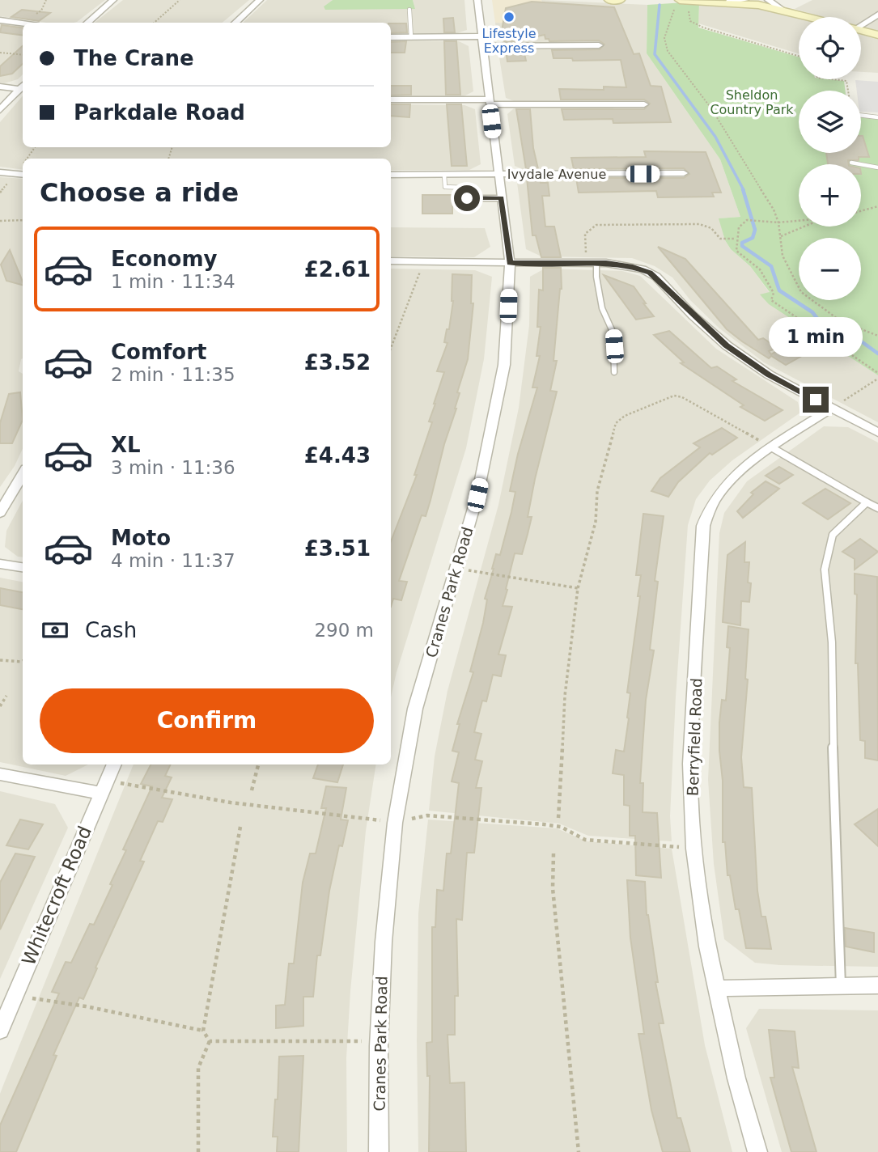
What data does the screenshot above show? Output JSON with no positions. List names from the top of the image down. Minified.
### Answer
{"streets":{"street":["Ivydale Avenue","Cranes Park Road","Berryfield Road","Whitecroft Road"]},"crossings":[["Ivydale Avenue","Cranes Park Road"]],"parks":["Sheldon Country Park"],"places":["Lifestyle Express"],"page":{"map_buttons":["+","−"],"banner":["The Crane","Parkdale Road"],"heading":"Choose a ride","list":[{"name":"Economy","note":"1 min · 11:34","value":"£2.61"},{"name":"Comfort","note":"2 min · 11:35","value":"£3.52"},{"name":"XL","note":"3 min · 11:36","value":"£4.43"},{"name":"Moto","note":"4 min · 11:37","value":"£3.51"}],"bubble":"1 min","pay":["Cash","290 m"],"buttons":"Confirm"}}
